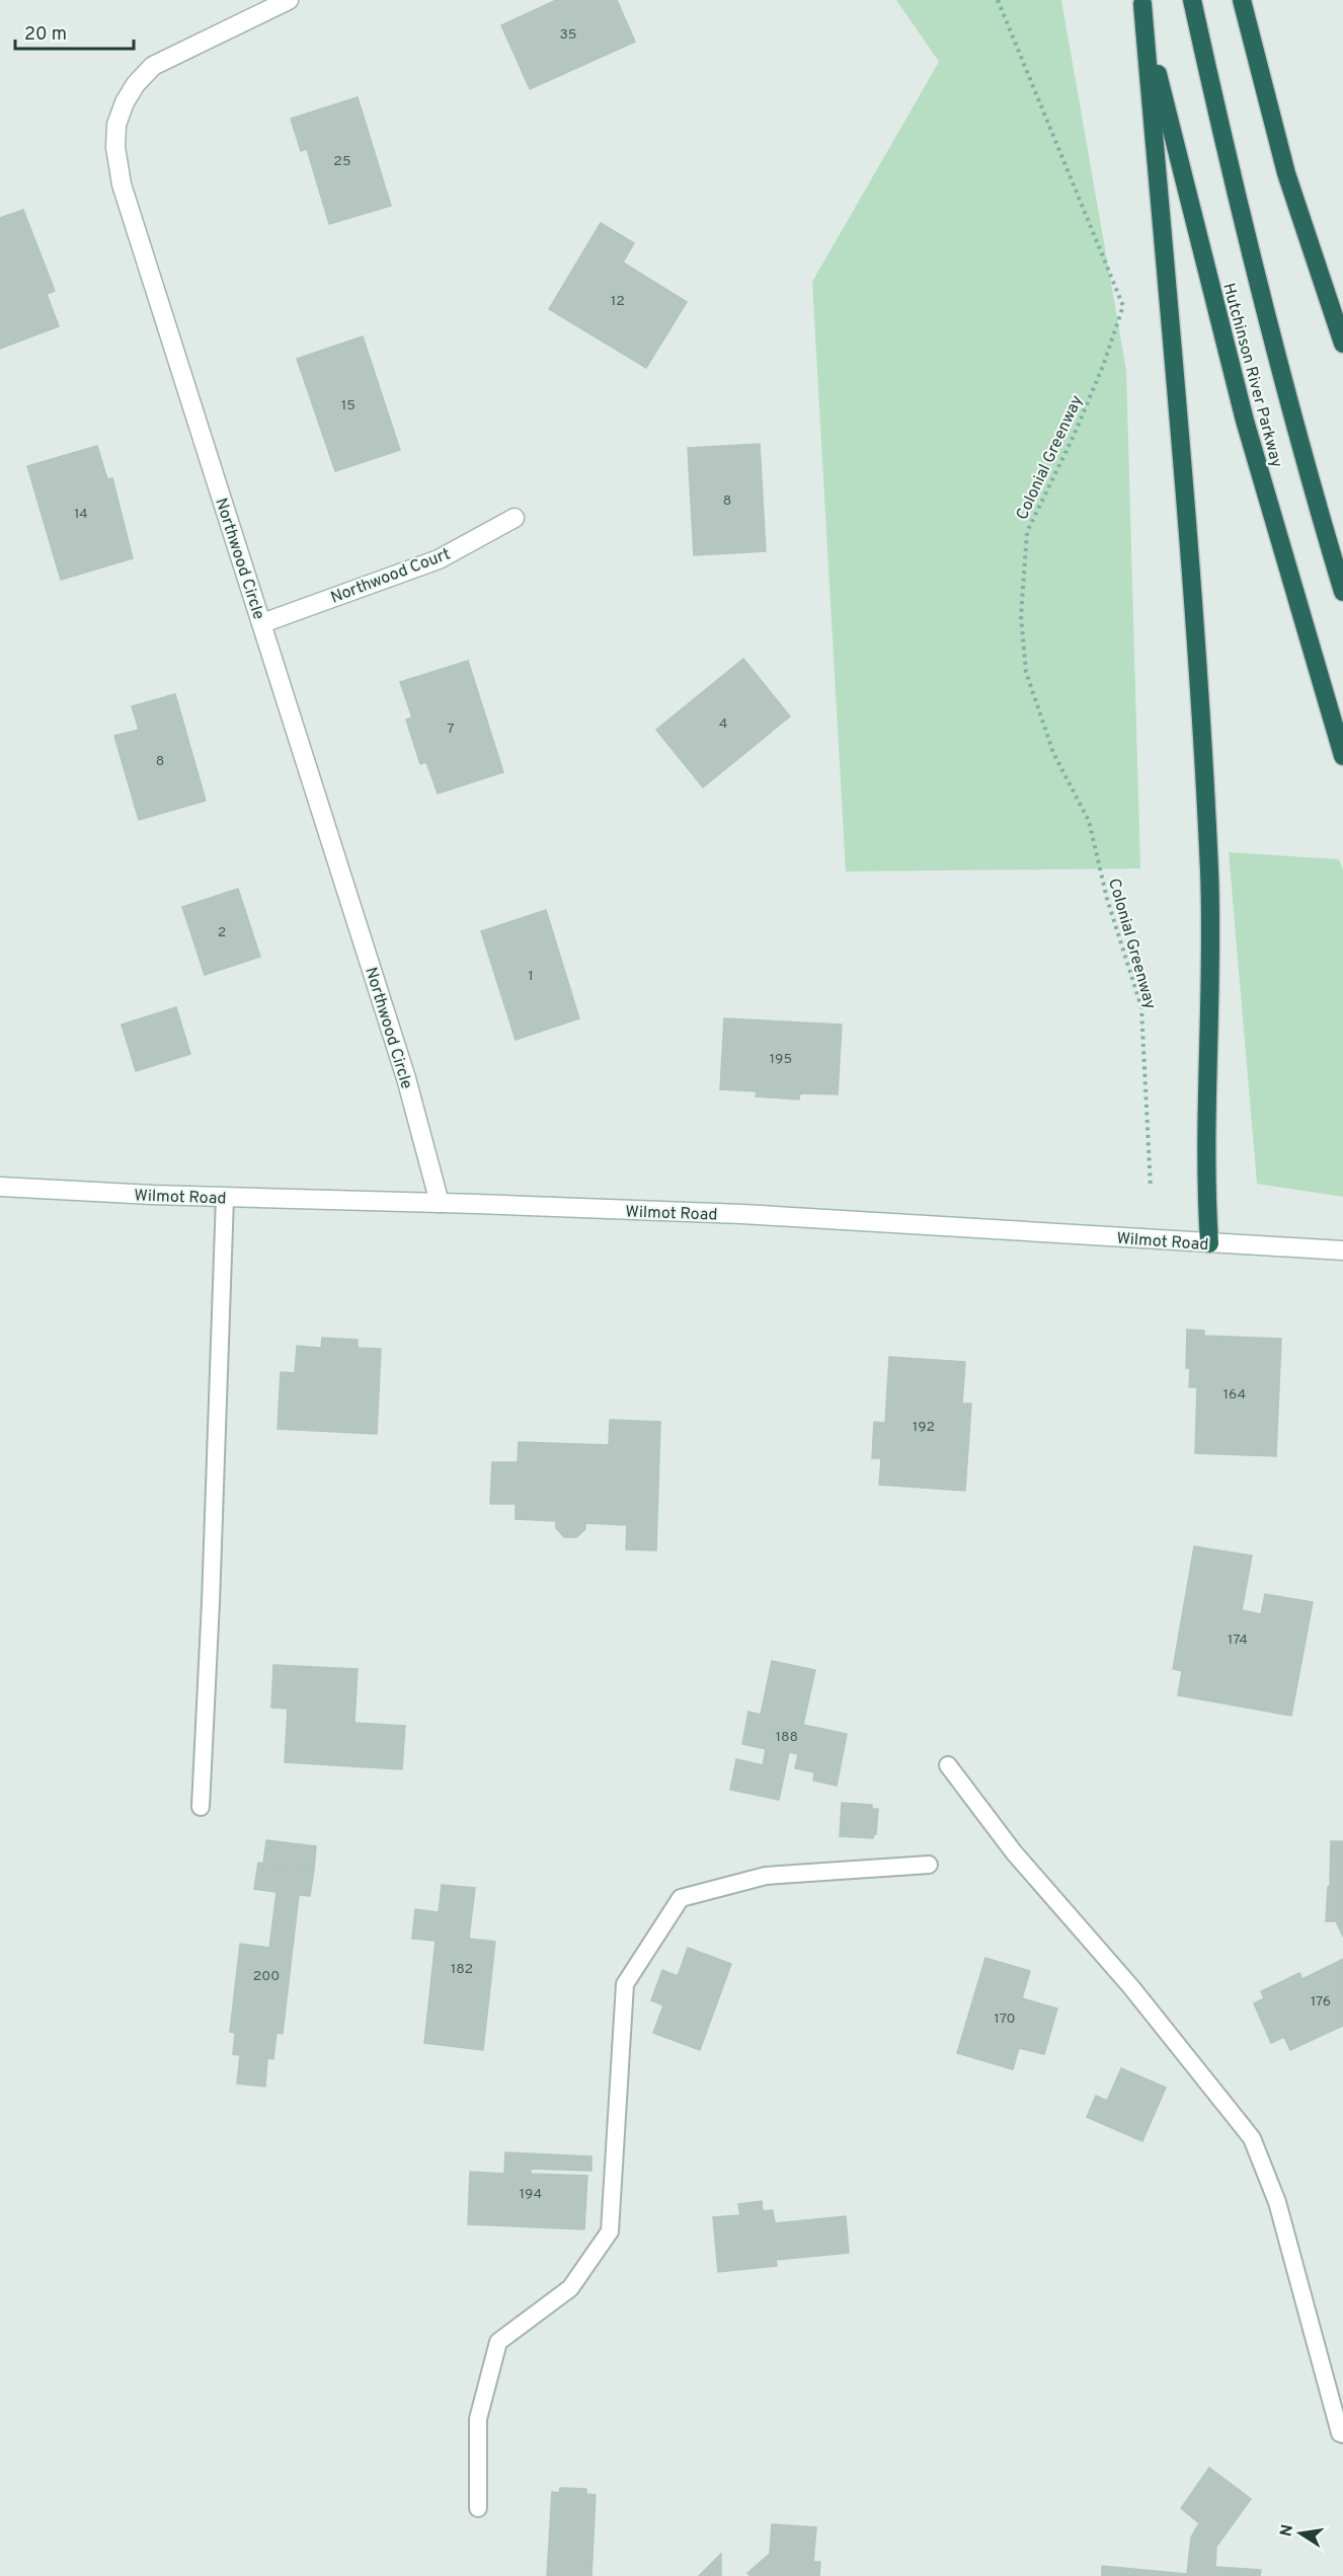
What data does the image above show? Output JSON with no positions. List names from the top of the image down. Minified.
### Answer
{"streets":{"highway":["Hutchinson River Parkway"],"street":["Northwood Circle","Northwood Court","Wilmot Road"],"path":["Colonial Greenway"]},"crossings":[["Northwood Circle","Northwood Court"],["Northwood Circle","Wilmot Road"]],"house_numbers":["35","25","12","15","8","14","4","7","8","2","1","195","164","192","174","188","182","200","176","170","194"],"scale_bar":"20 m","north":"left"}
